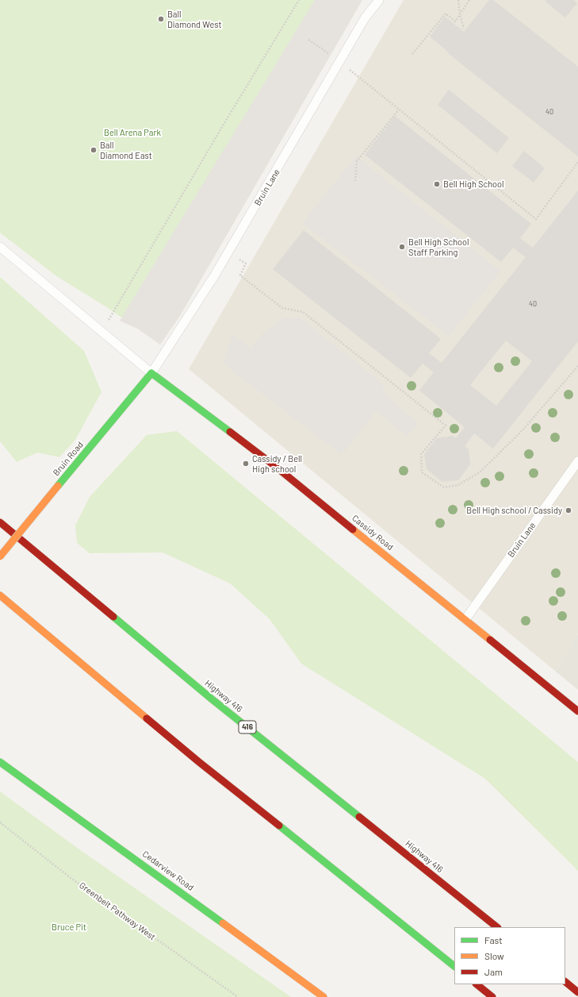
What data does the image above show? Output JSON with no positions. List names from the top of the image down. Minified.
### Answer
{"streets":{"main road":["Bruin Road","Cassidy Road","Highway 416","416","Cedarview Road"],"lane":["Bruin Lane"],"path":["Greenbelt Pathway West"]},"crossings":[["Bruin Lane","Bruin Road"],["Bruin Lane","Cassidy Road"],["Bruin Road","Cassidy Road"]],"parks":["Bell Arena Park","Bruce Pit"],"places":["Ball Diamond West","Ball Diamond East","Bell High School","Bell High School Staff Parking","Cassidy / Bell High school","Bell High school / Cassidy"],"house_numbers":["40","40"],"legend":["Fast","Slow","Jam"]}
